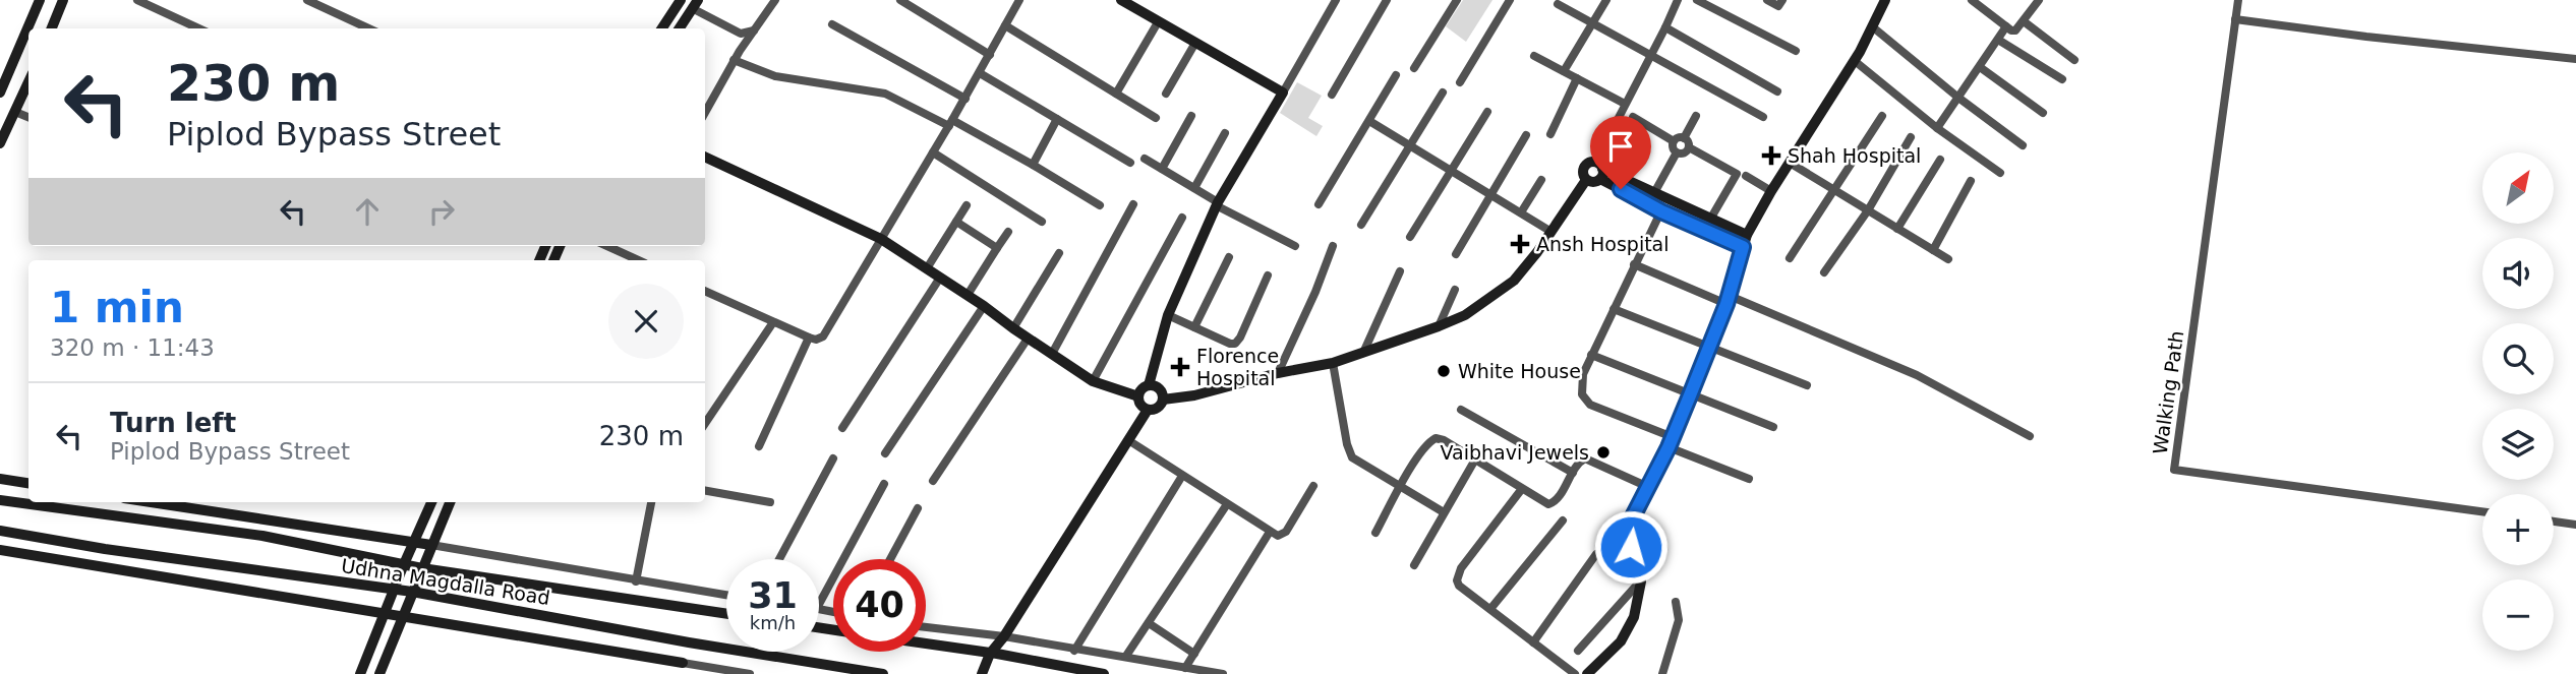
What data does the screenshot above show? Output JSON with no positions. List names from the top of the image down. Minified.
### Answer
{"streets":{"street":["Walking Path","Udhna Magdalla Road"]},"places":{"health":["Shah Hospital","Ansh Hospital","Florence Hospital"],"other":["White House","Vaibhavi Jewels"]},"north":"top right","page":{"turn":["230 m","Piplod Bypass Street"],"map_buttons":["+","−"],"heading":["1 min","320 m · 11:43"],"list":[{"name":"Turn left","note":"Piplod Bypass Street","value":"230 m"}],"speed":"31 km/h","limit":"40"}}
